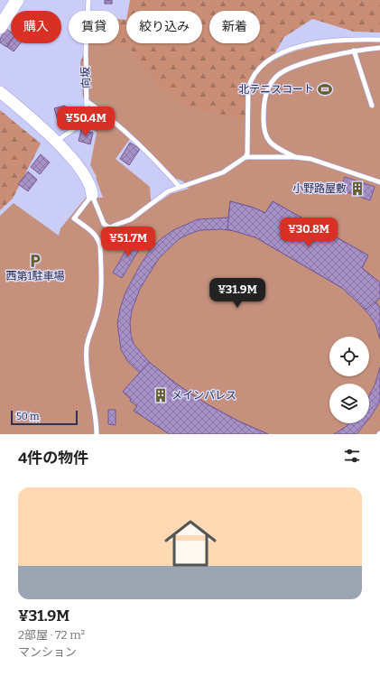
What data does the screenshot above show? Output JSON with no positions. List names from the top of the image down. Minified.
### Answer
{"streets":{"lane":["向坂"]},"places":{"sports":["北テニスコート"],"building":["小野路屋敷","メインパレス"],"parking":["西第1駐車場"]},"scale_bar":"50 m","page":{"chip":["購入","賃貸","絞り込み","新着"],"price":["¥50.4M","¥30.8M","¥51.7M","¥31.9M"],"scale":"50 m","heading":"4件の物件","list":[{"name":"¥31.9M","note":"2部屋 · 72 m² · マンション"}]}}
